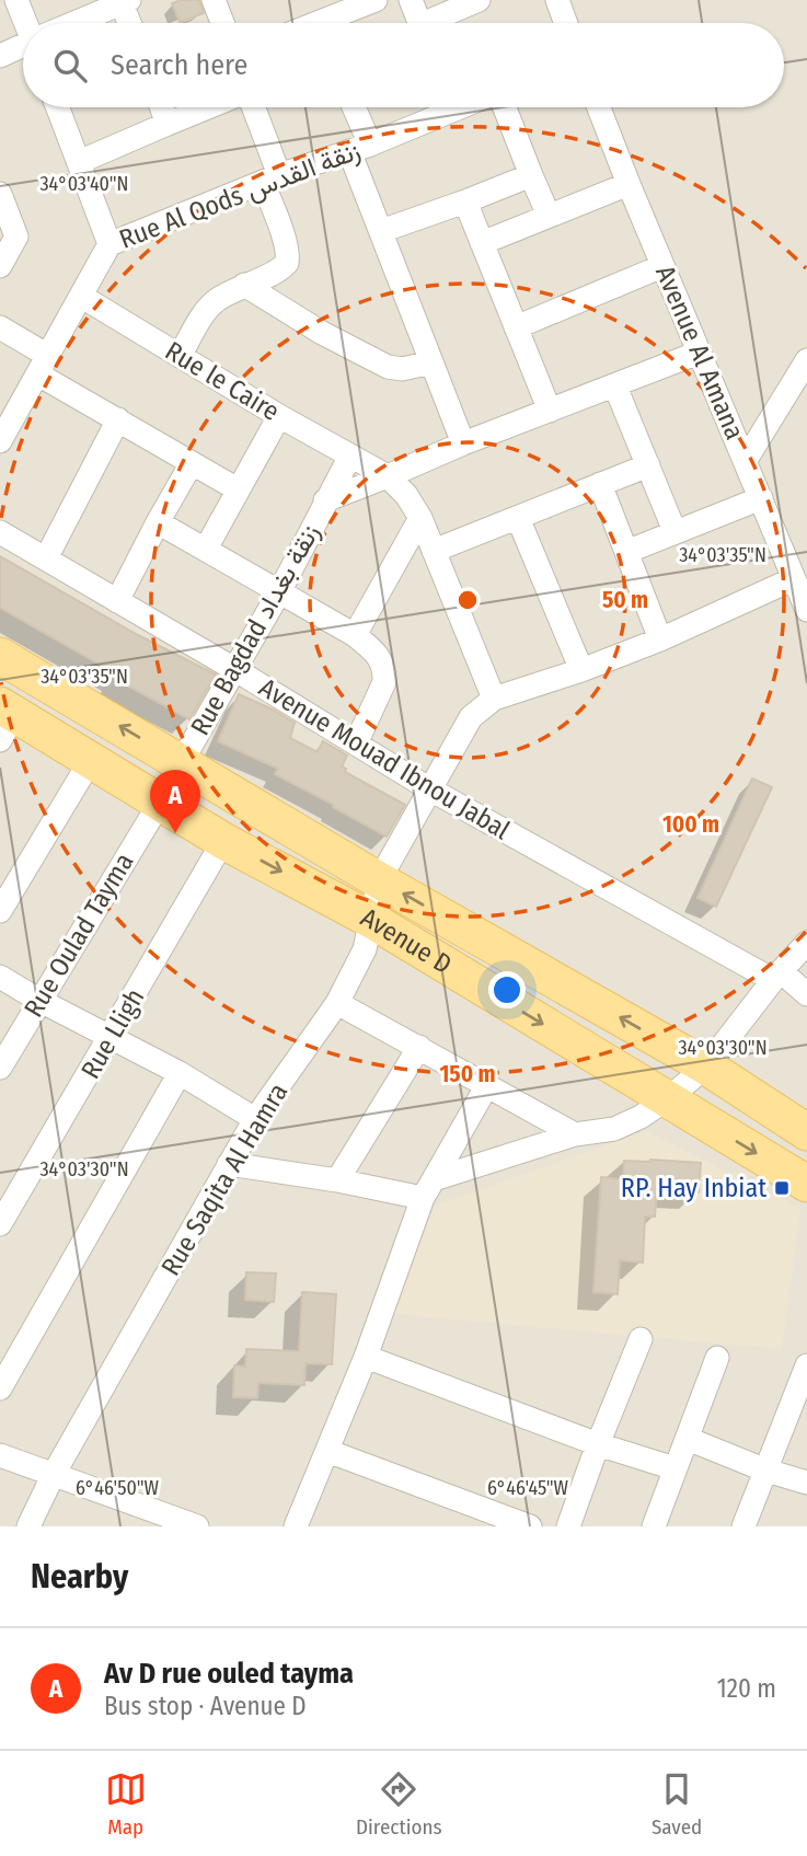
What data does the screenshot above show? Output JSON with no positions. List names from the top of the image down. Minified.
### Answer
{"streets":{"main road":["Avenue D"],"street":["Rue Al Qods زنقة القدس","Avenue Al Amana","Rue le Caire","Rue Bagdad زنقة بغداد","Avenue Mouad Ibnou Jabal","Rue Oulad Tayma","Rue Lligh","Rue Saqita Al Hamra"]},"crossings":[["Rue Al Qods زنقة القدس","Rue le Caire"],["Rue le Caire","Rue Bagdad زنقة بغداد"],["Rue Bagdad زنقة بغداد","Avenue Mouad Ibnou Jabal"],["Rue Bagdad زنقة بغداد","Rue Oulad Tayma"],["Rue Bagdad زنقة بغداد","Avenue D"],["Avenue Mouad Ibnou Jabal","Rue Saqita Al Hamra"],["Rue Oulad Tayma","Avenue D"],["Avenue D","Rue Lligh"],["Avenue D","Rue Saqita Al Hamra"]],"places":{"transit":["RP. Hay Inbiat"]},"page":{"search":"Search here","pins":"A","heading":"Nearby","list":[{"mark":"A","name":"Av D rue ouled tayma","note":"Bus stop · Avenue D","value":"120 m"}],"nav":["Map","Directions","Saved"]},"coordinates":["34°03'40\"N","34°03'35\"N","34°03'30\"N","6°46'50\"W","6°46'45\"W"],"rings":["50 m","100 m","150 m"]}
